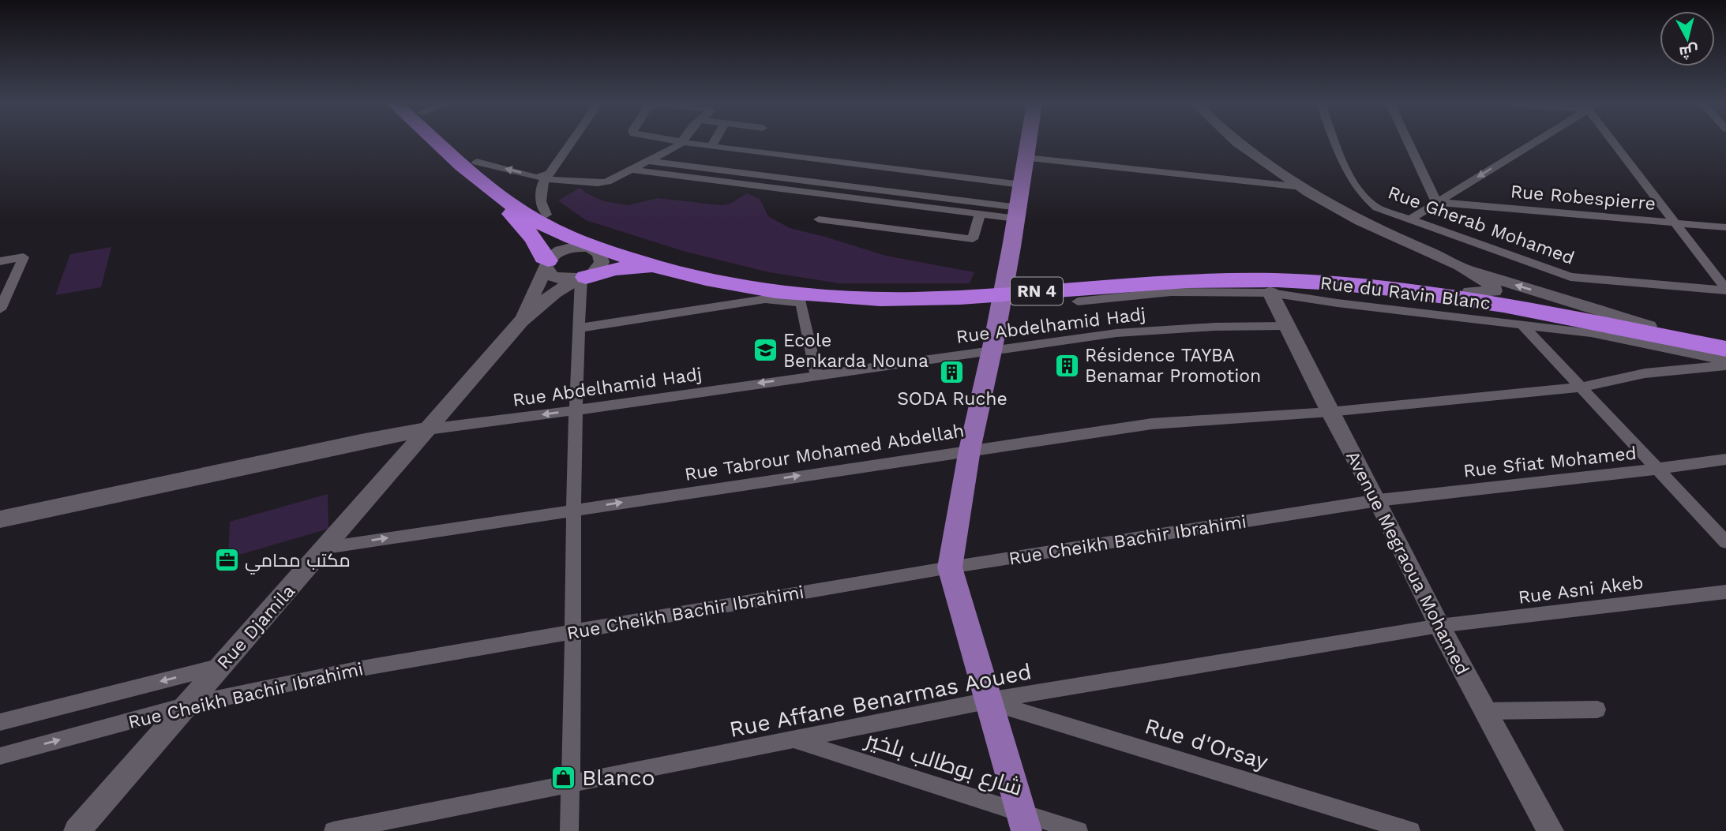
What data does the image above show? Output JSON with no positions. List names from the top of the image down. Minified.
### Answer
{"streets":{"highway":["RN 4"],"street":["Rue Robespierre","Rue Gherab Mohamed","Rue du Ravin Blanc","Rue Abdelhamid Hadj","Rue Tabrour Mohamed Abdellah","Rue Sfiat Mohamed","Rue Cheikh Bachir Ibrahimi","Avenue Megraoua Mohamed","Rue Asni Akeb","Rue Djamila","Rue Affane Benarmas Aoued","Rue d'Orsay","شارع بوطالب بلخير"]},"crossings":[["Rue du Ravin Blanc","Avenue Megraoua Mohamed"],["Rue Abdelhamid Hadj","Avenue Megraoua Mohamed"],["Rue Abdelhamid Hadj","Rue Djamila"],["Rue Tabrour Mohamed Abdellah","Avenue Megraoua Mohamed"],["Rue Tabrour Mohamed Abdellah","Rue Djamila"],["Rue Sfiat Mohamed","Rue Cheikh Bachir Ibrahimi"],["Rue Sfiat Mohamed","Avenue Megraoua Mohamed"],["Rue Cheikh Bachir Ibrahimi","Avenue Megraoua Mohamed"],["Rue Cheikh Bachir Ibrahimi","Rue Djamila"],["Avenue Megraoua Mohamed","Rue Asni Akeb"],["Avenue Megraoua Mohamed","Rue Affane Benarmas Aoued"],["Rue Asni Akeb","Rue Affane Benarmas Aoued"],["Rue Affane Benarmas Aoued","Rue d'Orsay"],["Rue Affane Benarmas Aoued","شارع بوطالب بلخير"]],"one_way":["Rue Abdelhamid Hadj","Rue Tabrour Mohamed Abdellah"],"places":{"school or university":["Ecole Benkarda Nouna"],"building":["Résidence TAYBA Benamar Promotion","SODA Ruche"],"office":["مكتب محامي"],"shop":["Blanco"]},"north":"bottom"}
